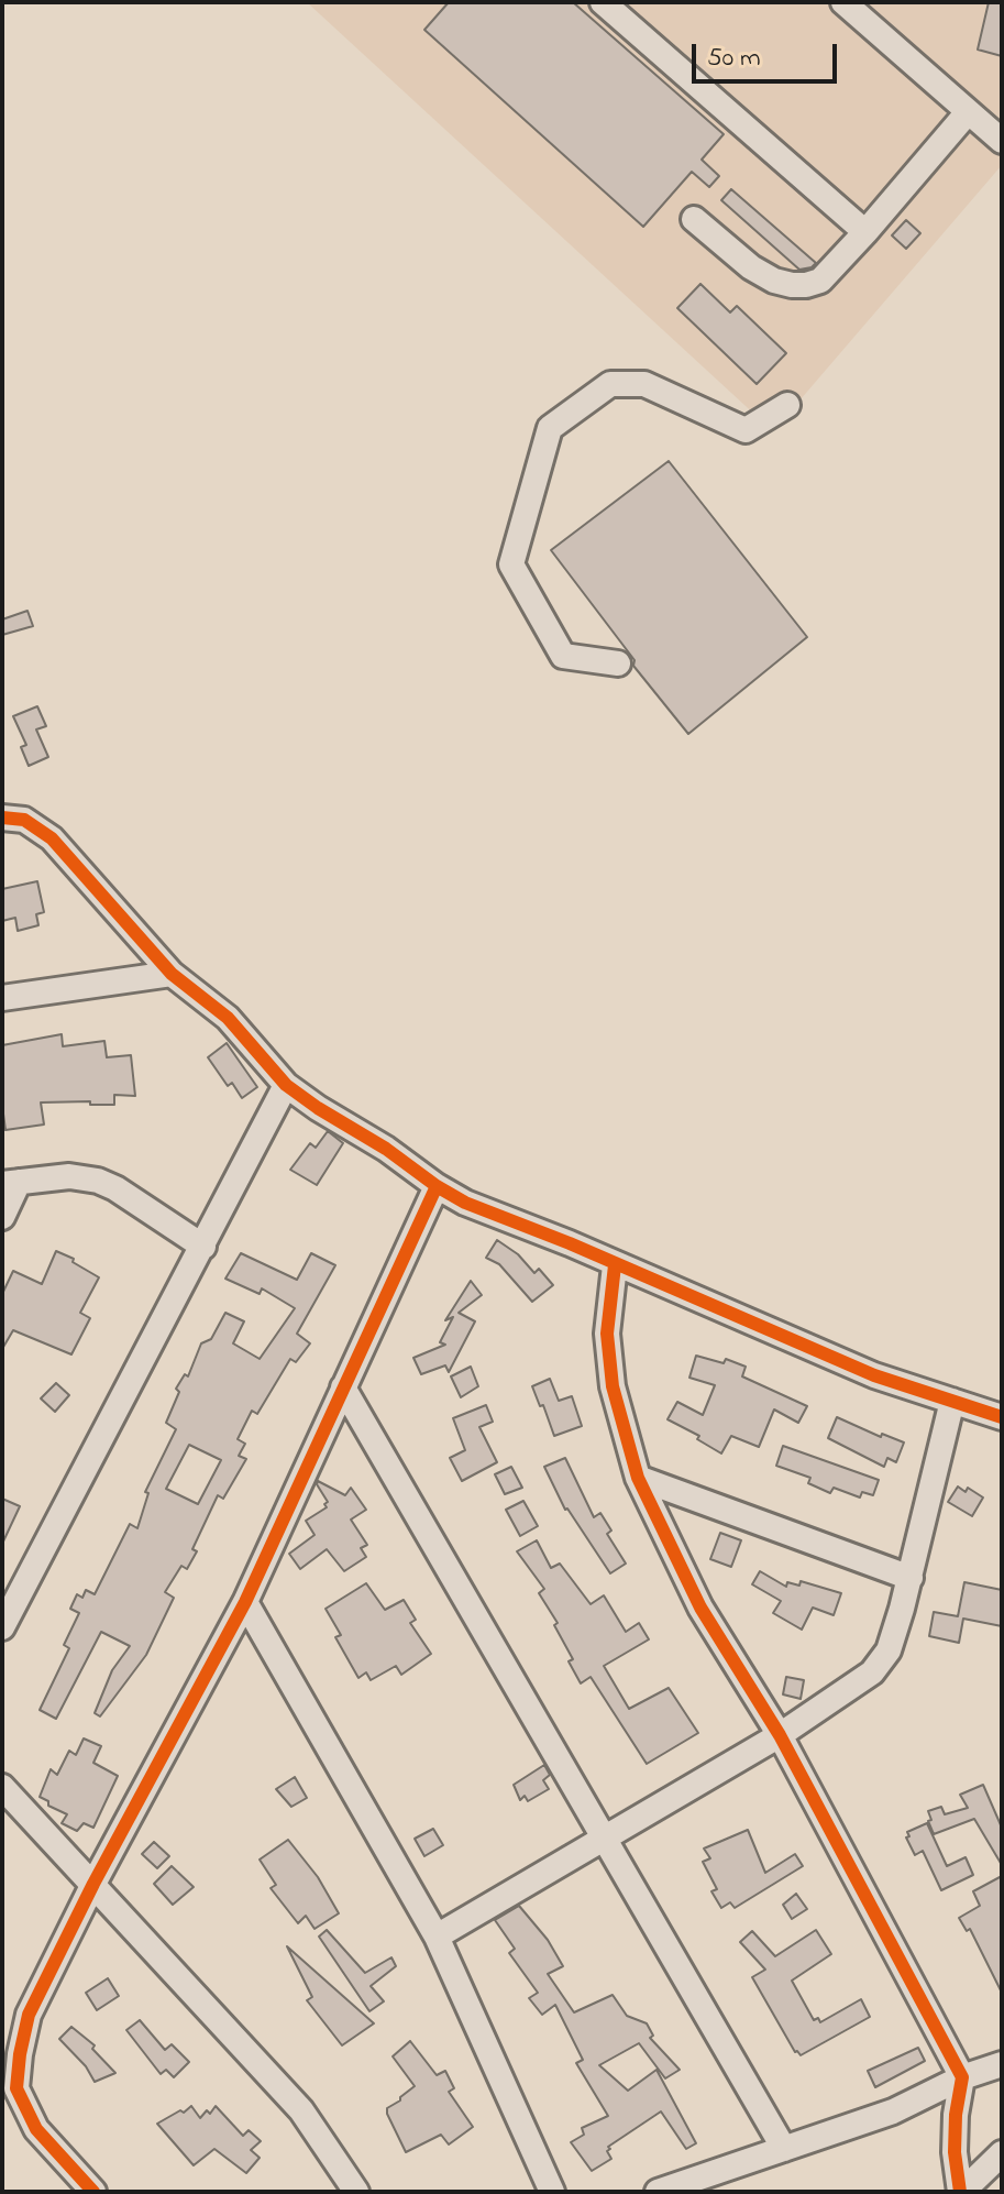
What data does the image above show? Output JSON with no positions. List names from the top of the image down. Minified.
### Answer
{"scale_bar":"50 m"}
